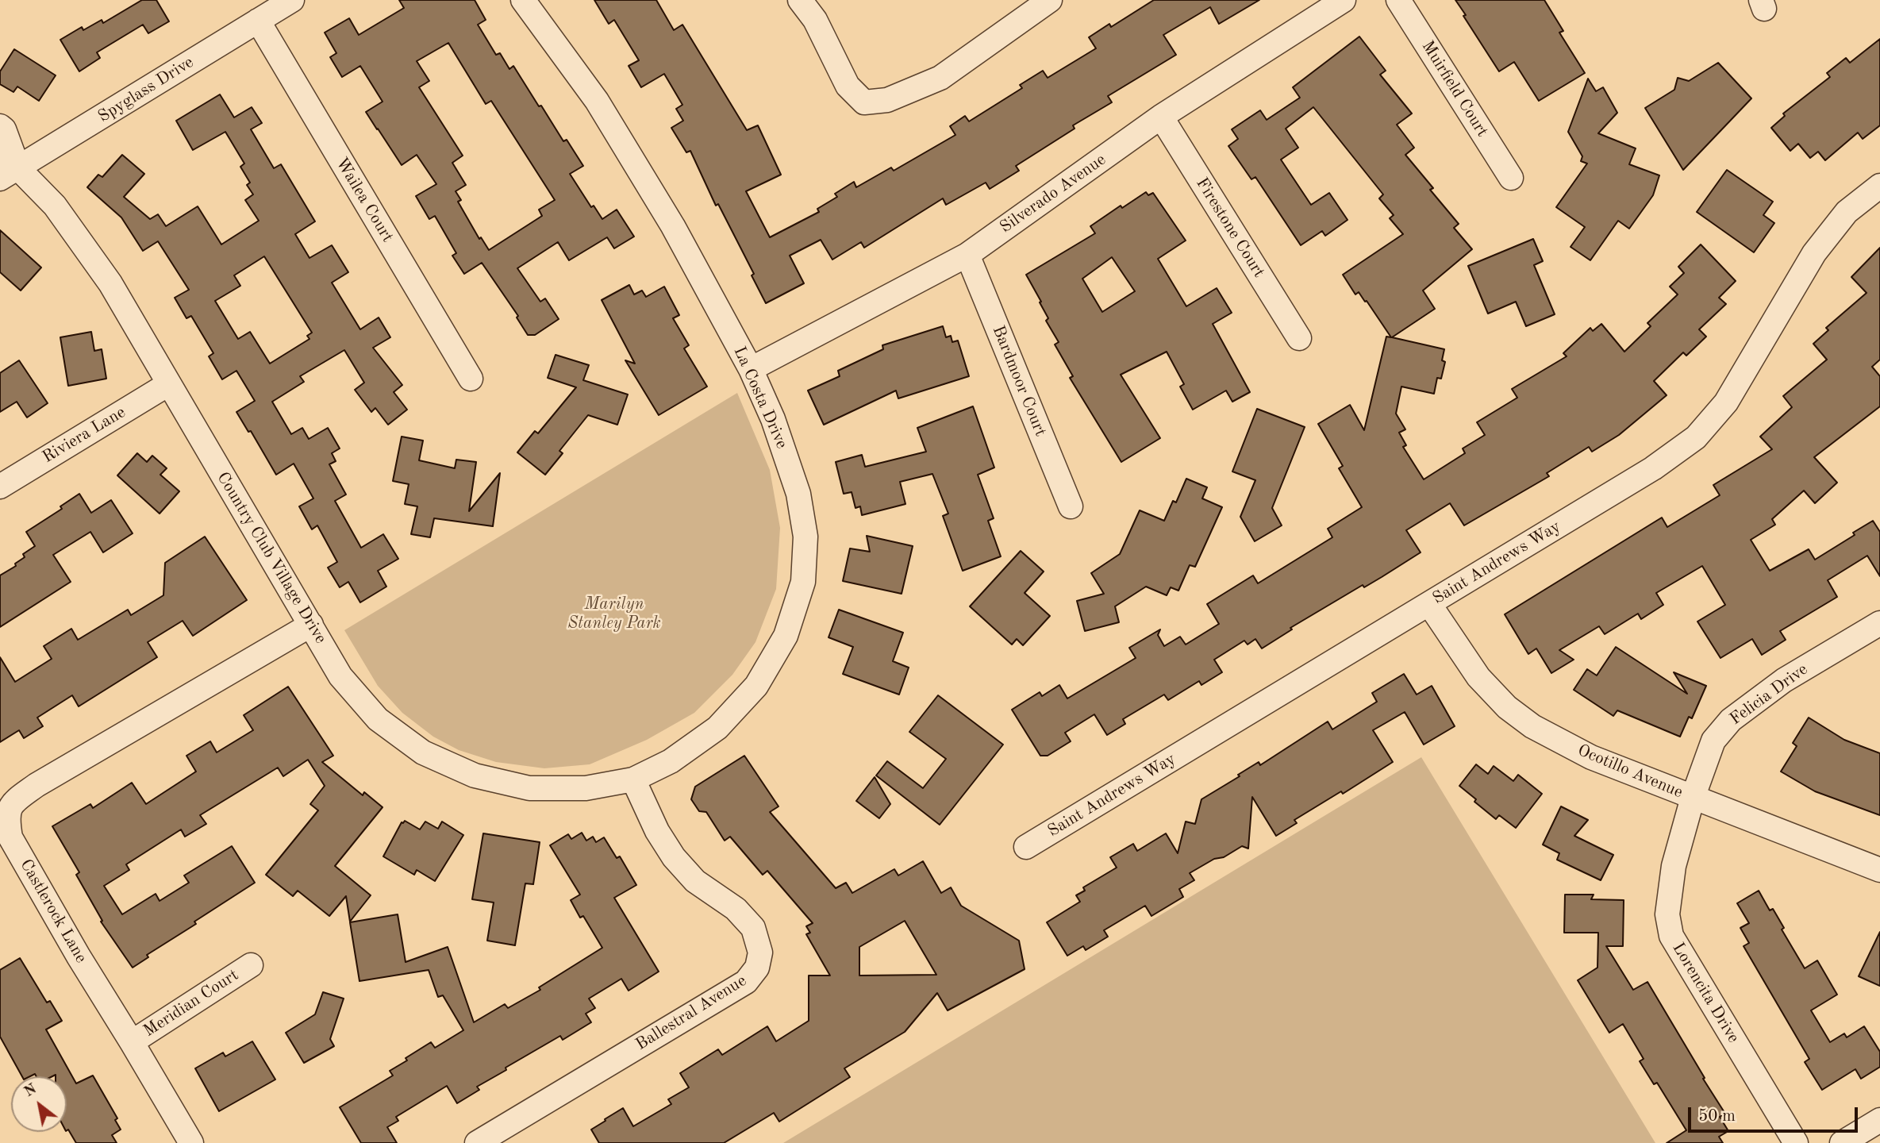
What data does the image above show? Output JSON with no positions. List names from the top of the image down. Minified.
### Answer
{"streets":{"street":["Muirfield Court","Spyglass Drive","Silverado Avenue","Wailea Court","Firestone Court","Bardmoor Court","La Costa Drive","Riviera Lane","Country Club Village Drive","Saint Andrews Way","Felicia Drive","Ocotillo Avenue","Castlerock Lane","Lorencita Drive","Meridian Court","Ballestral Avenue"]},"crossings":[["Spyglass Drive","Wailea Court"],["Spyglass Drive","Country Club Village Drive"],["Silverado Avenue","Firestone Court"],["Silverado Avenue","Bardmoor Court"],["Silverado Avenue","La Costa Drive"],["La Costa Drive","Country Club Village Drive"],["La Costa Drive","Ballestral Avenue"],["Riviera Lane","Country Club Village Drive"],["Country Club Village Drive","Castlerock Lane"],["Country Club Village Drive","Ballestral Avenue"],["Saint Andrews Way","Ocotillo Avenue"],["Felicia Drive","Ocotillo Avenue"],["Felicia Drive","Lorencita Drive"],["Ocotillo Avenue","Lorencita Drive"],["Castlerock Lane","Meridian Court"]],"parks":["Marilyn Stanley Park"],"scale_bar":"50 m","north":"top left"}
